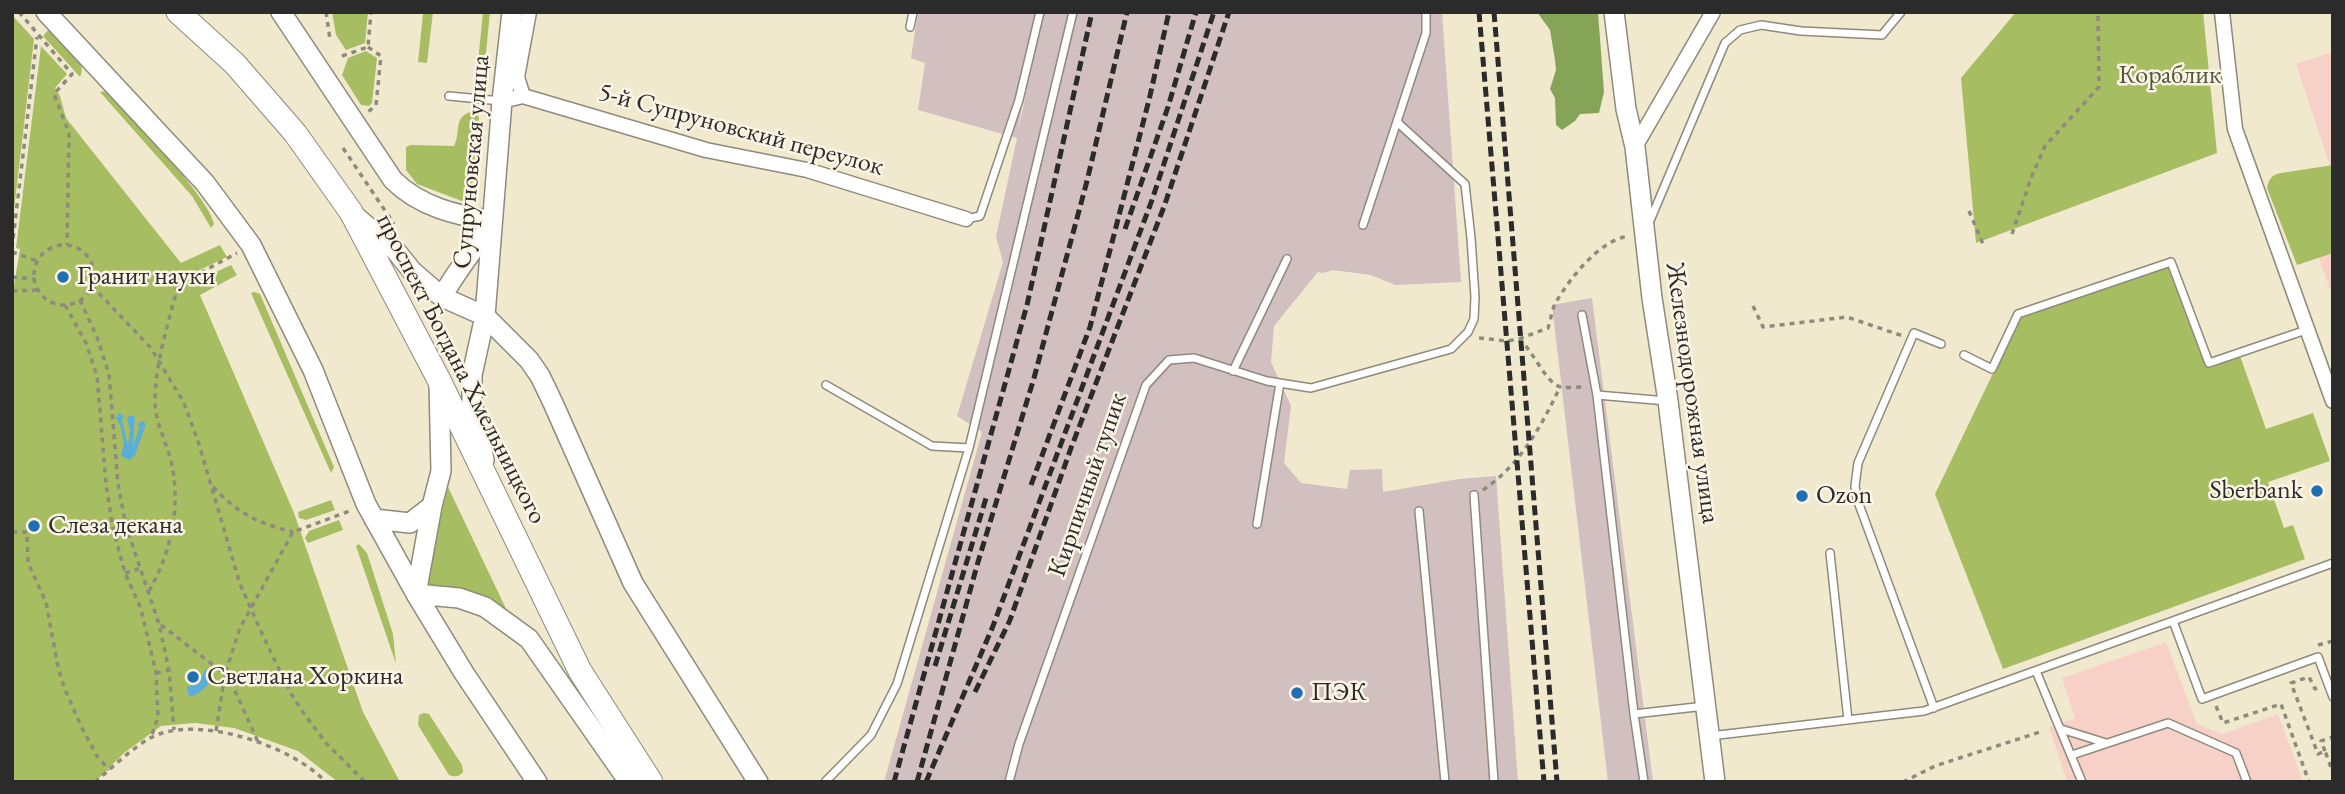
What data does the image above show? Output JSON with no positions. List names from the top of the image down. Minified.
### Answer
{"streets":{"main road":["проспект Богдана Хмельницкого"],"street":["5-й Супруновский переулок","Супруновская улица","Железнодорожная улица"],"lane":["Кирпичный тупик"]},"crossings":[["5-й Супруновский переулок","Супруновская улица"],["Супруновская улица","проспект Богдана Хмельницкого"]],"parks":["Кораблик"],"places":["Гранит науки","Sberbank","Ozon","Слеза декана","Светлана Хоркина","ПЭК"]}
